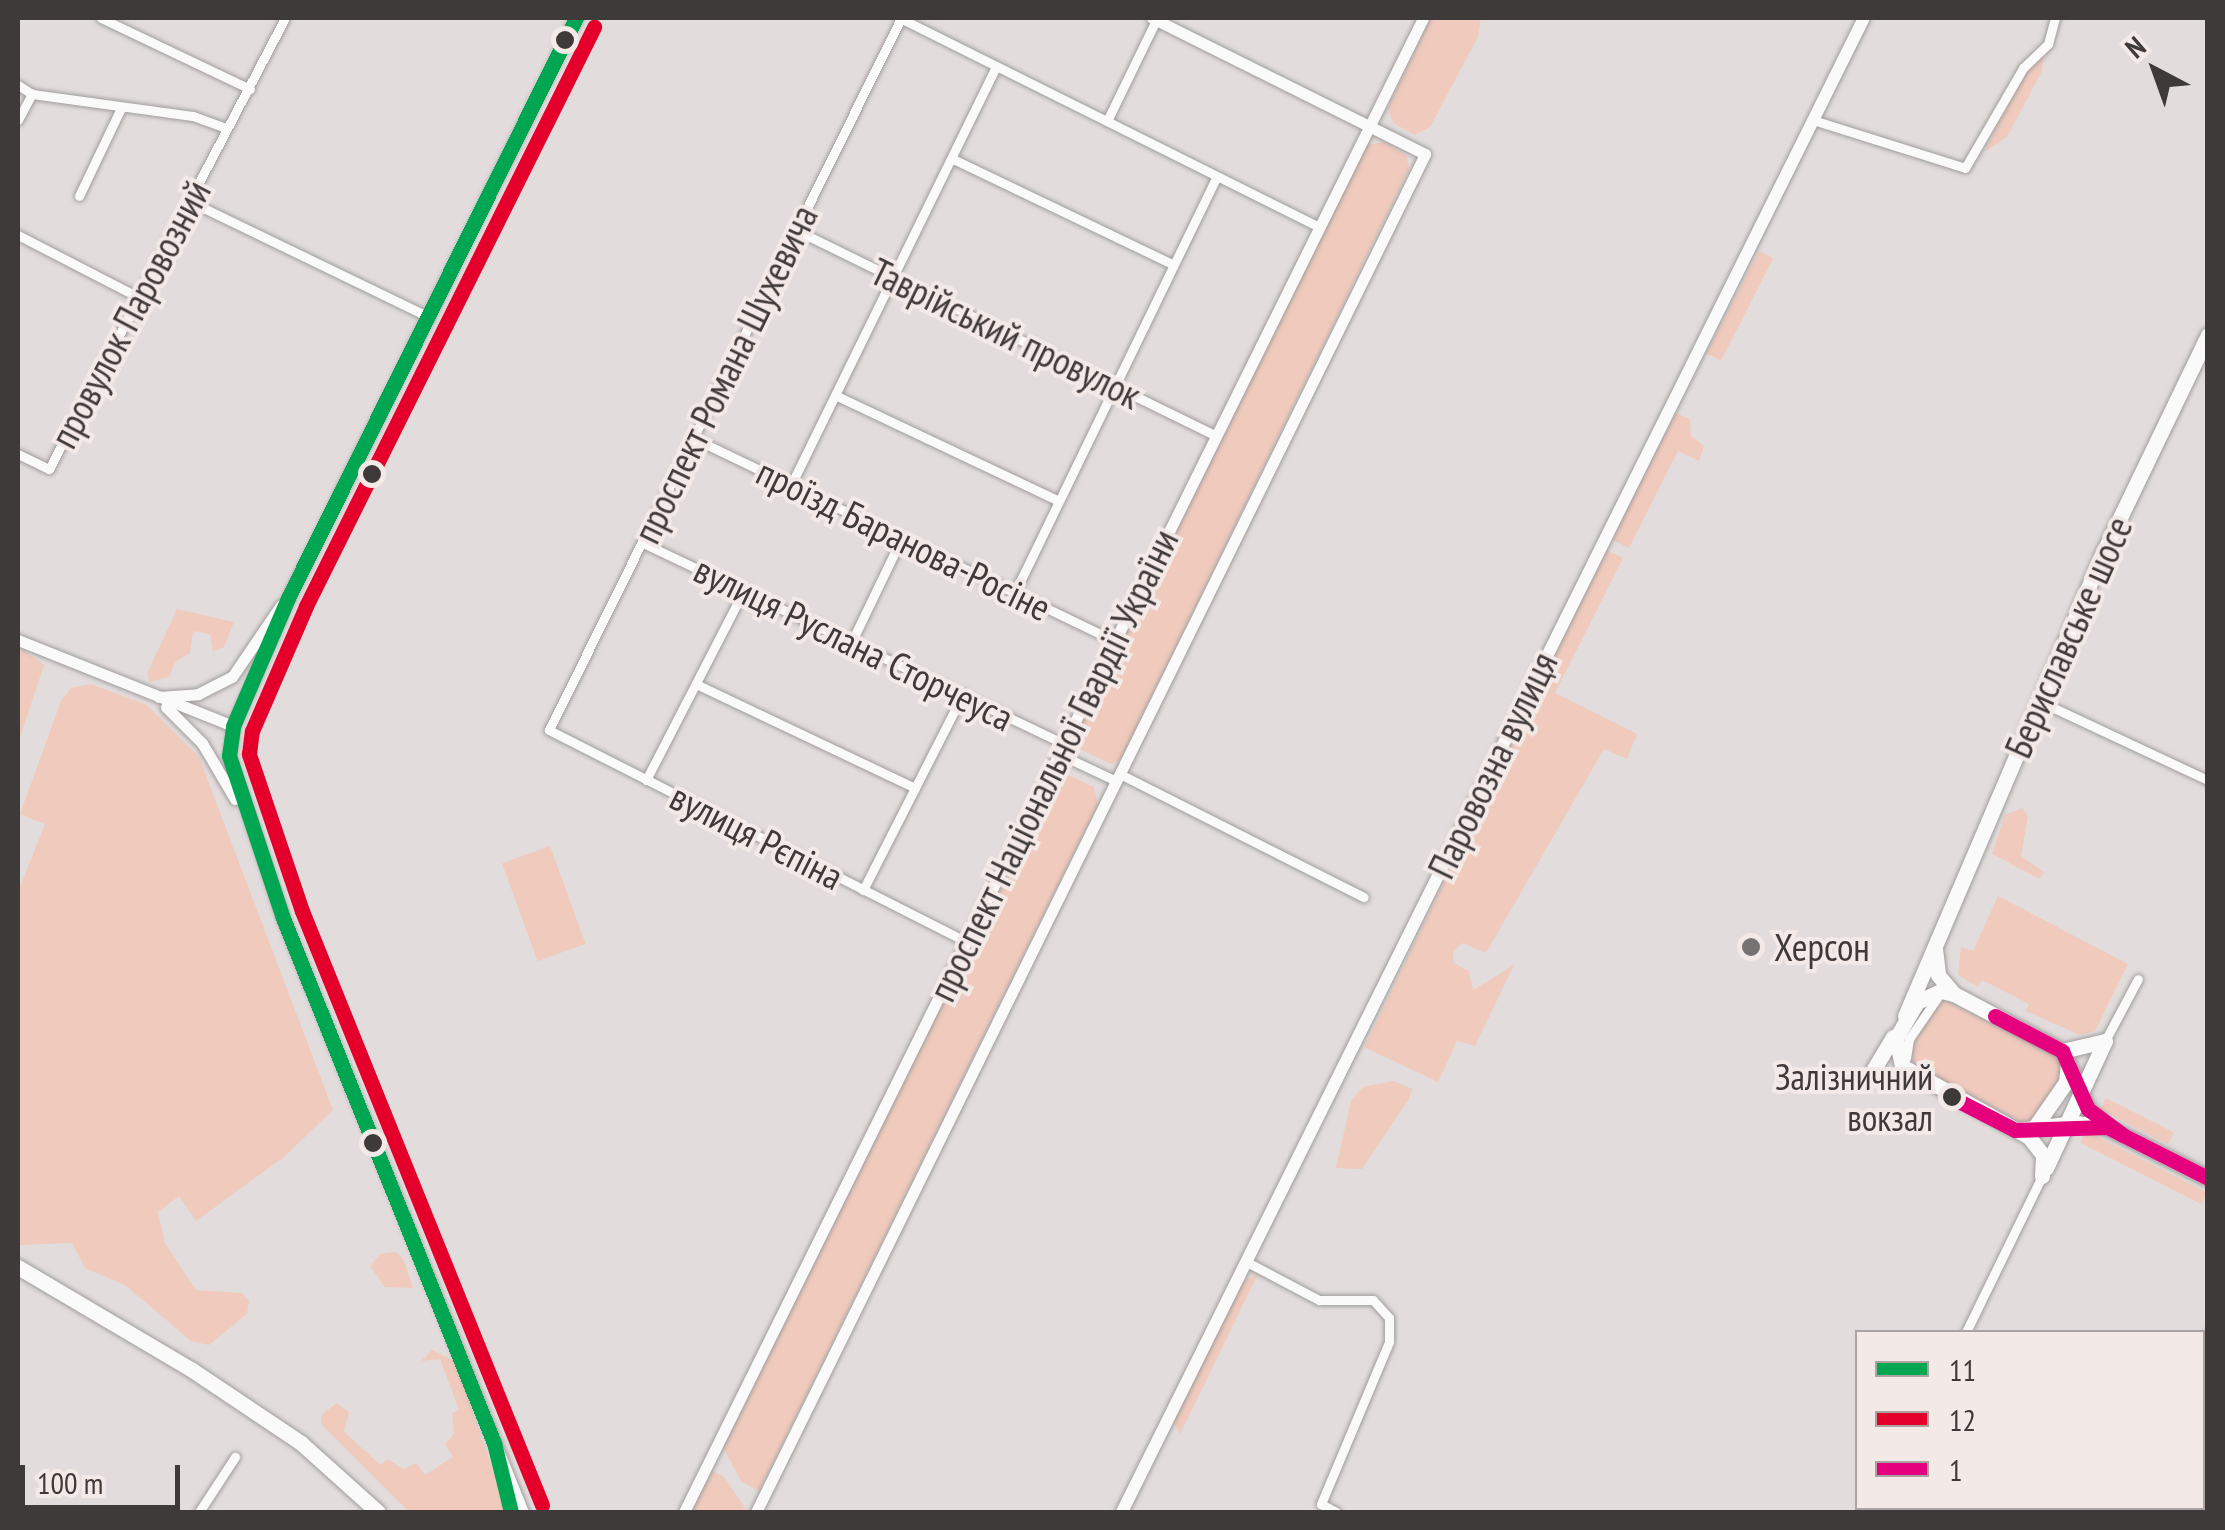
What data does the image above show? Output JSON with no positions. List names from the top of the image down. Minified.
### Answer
{"streets":{"main road":["Бериславське шосе","Паровозна вулиця"],"street":["провулок Паровозний","Таврійський провулок","проспект Романа Шухевича","проїзд Баранова-Росіне","вулиця Руслана Сторчеуса","проспект Національної Гвардії України","вулиця Рєпіна"]},"crossings":[["Таврійський провулок","проспект Романа Шухевича"],["Таврійський провулок","проспект Національної Гвардії України"],["проспект Романа Шухевича","проїзд Баранова-Росіне"],["проспект Романа Шухевича","вулиця Руслана Сторчеуса"],["проспект Романа Шухевича","вулиця Рєпіна"],["проїзд Баранова-Росіне","проспект Національної Гвардії України"],["вулиця Руслана Сторчеуса","проспект Національної Гвардії України"],["проспект Національної Гвардії України","вулиця Рєпіна"]],"places":["Херсон","Залізничний вокзал"],"lines":["transit line 11","transit line 12","transit line 1"],"legend":["11","12","1"],"scale_bar":"100 m","north":"top left"}
